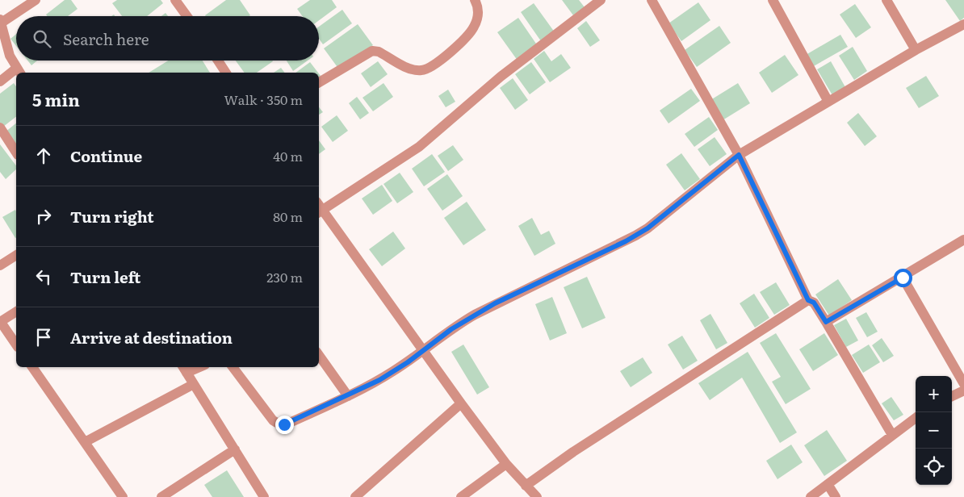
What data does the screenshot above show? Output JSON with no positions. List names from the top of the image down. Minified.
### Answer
{"page":{"search":"Search here","heading":["5 min","Walk · 350 m"],"list":[["Continue","40 m"],["Turn right","80 m"],["Turn left","230 m"],"Arrive at destination"],"map_buttons":["+","−"]}}
